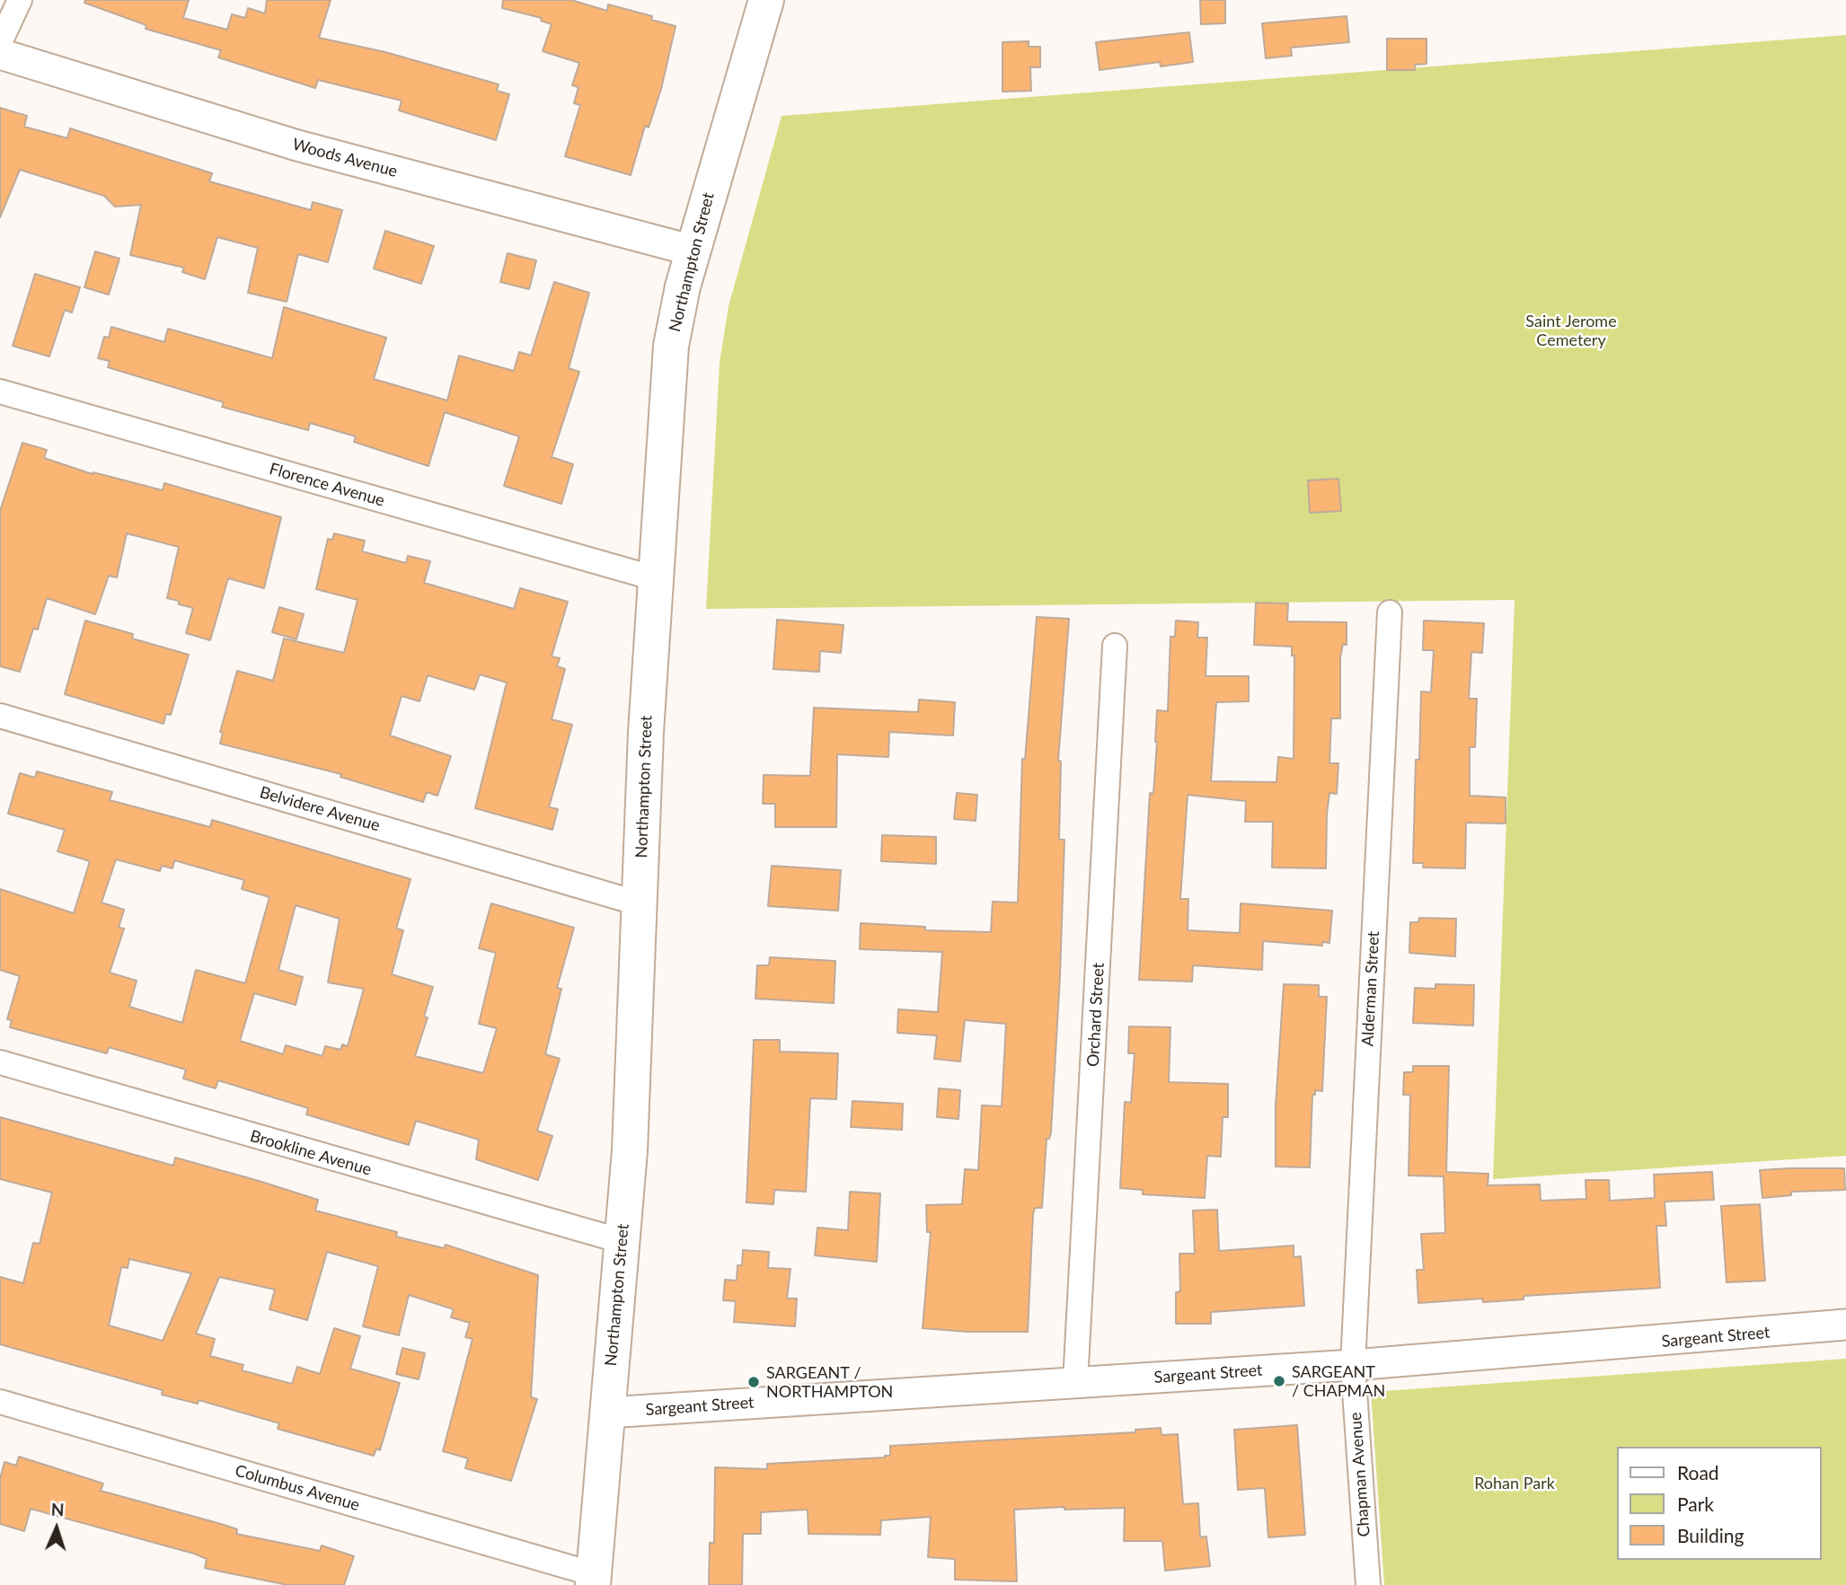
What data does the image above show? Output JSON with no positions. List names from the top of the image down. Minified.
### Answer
{"streets":{"main road":["Northampton Street"],"street":["Woods Avenue","Florence Avenue","Belvidere Avenue","Alderman Street","Orchard Street","Brookline Avenue","Sargeant Street","Chapman Avenue","Columbus Avenue"]},"crossings":[["Woods Avenue","Northampton Street"],["Northampton Street","Florence Avenue"],["Northampton Street","Belvidere Avenue"],["Northampton Street","Brookline Avenue"],["Northampton Street","Sargeant Street"],["Northampton Street","Columbus Avenue"],["Alderman Street","Sargeant Street"],["Alderman Street","Chapman Avenue"],["Orchard Street","Sargeant Street"],["Sargeant Street","Chapman Avenue"]],"parks":["Saint Jerome Cemetery","Rohan Park"],"places":["SARGEANT / CHAPMAN","SARGEANT / NORTHAMPTON"],"legend":["Road","Park","Building"],"north":"top"}
